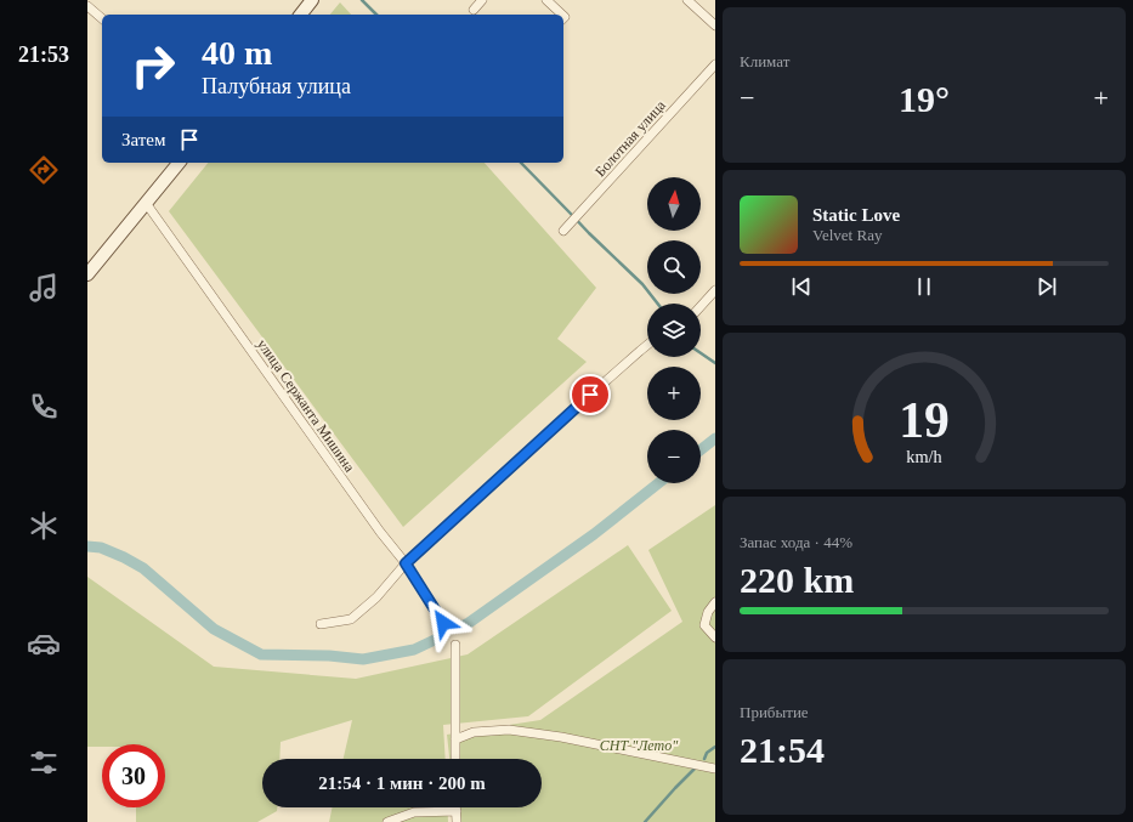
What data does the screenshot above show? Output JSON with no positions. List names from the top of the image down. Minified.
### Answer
{"streets":{"street":["Болотная улица","улица Сержанта Мишина"]},"parks":["СНТ \"Лето\""],"north":"top","page":{"tabs":"21:53","tile":["Климат",["Запас хода · 44%","220 km"],["Прибытие","21:54"]],"turn":["40 m","Палубная улица"],"heat":["−","19°","+"],"then":"Затем","map_buttons":["+","−"],"song":["Static Love","Velvet Ray"],"limit":"30","trip":"21:54 · 1 мин · 200 m","gauge":["19","km/h"]}}
